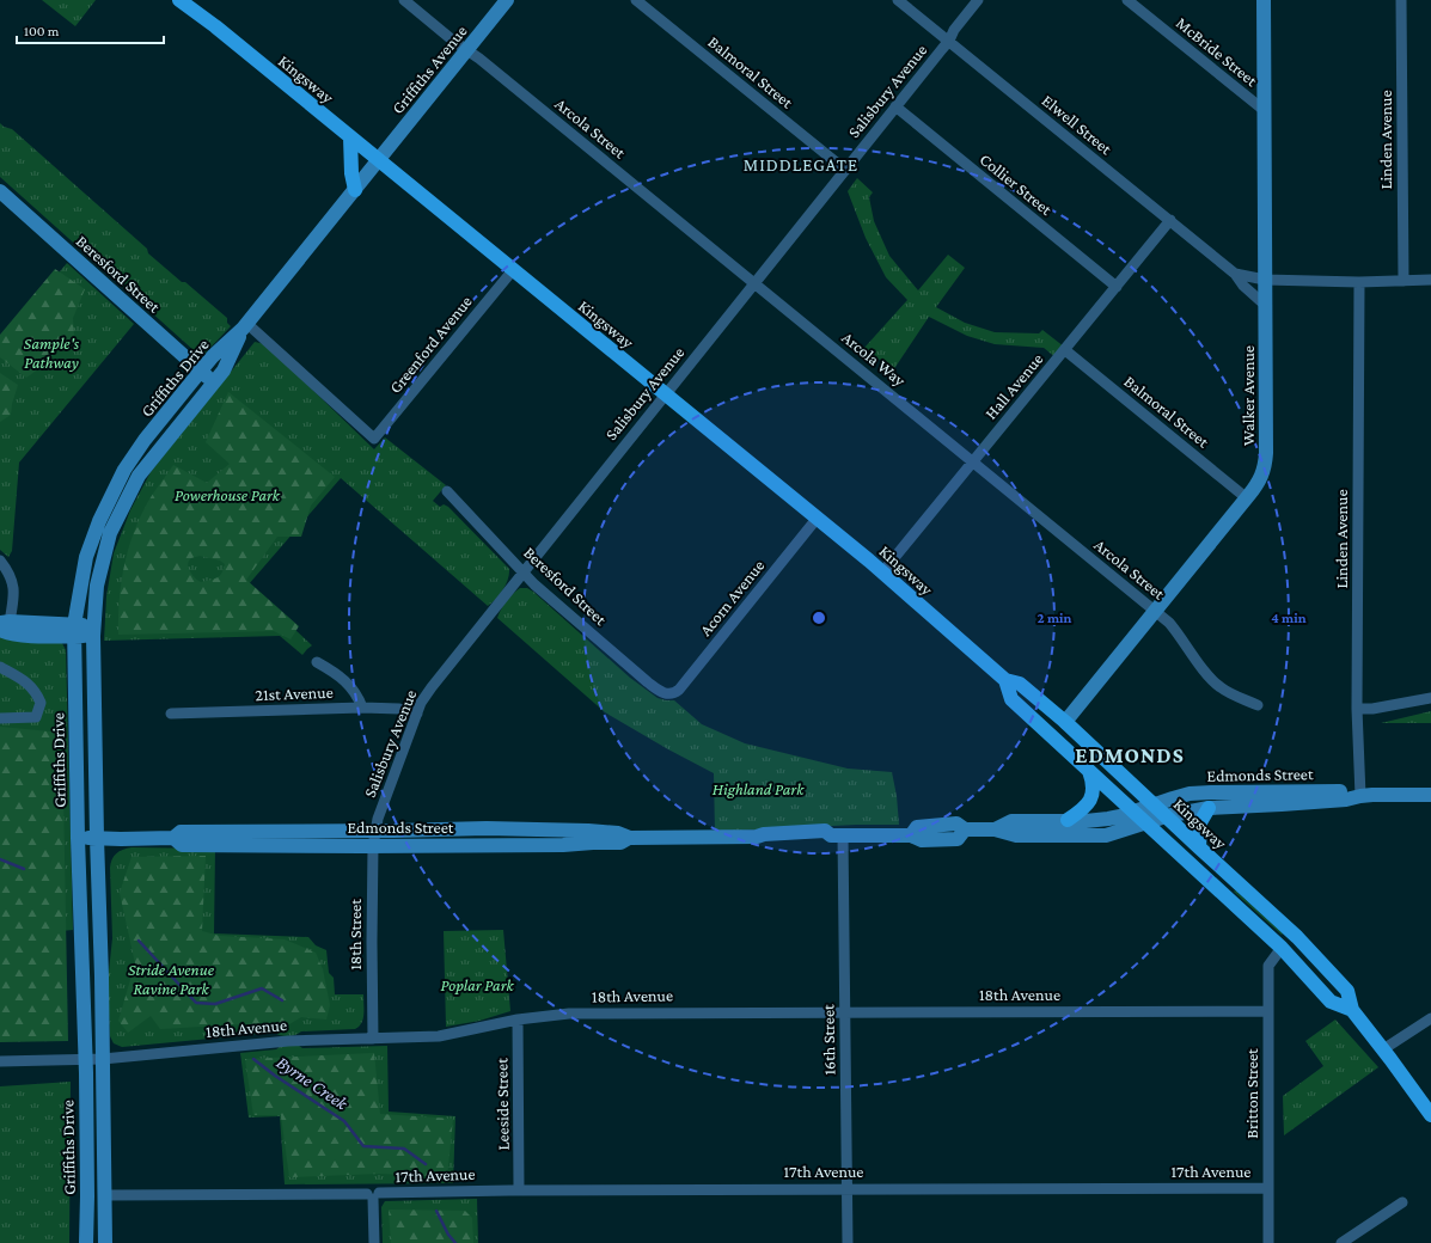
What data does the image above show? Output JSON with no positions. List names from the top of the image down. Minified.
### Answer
{"streets":{"main road":["Kingsway"],"street":["McBride Street","Griffiths Avenue","Balmoral Street","Salisbury Avenue","Elwell Street","Arcola Street","Linden Avenue","Collier Street","Beresford Street","Greenford Avenue","Arcola Way","Griffiths Drive","Hall Avenue","Walker Avenue","Acorn Avenue","21st Avenue","Edmonds Street","18th Street","18th Avenue","16th Street","Britton Street","Leeside Street","17th Avenue"]},"crossings":[["McBride Street","Walker Avenue"],["Griffiths Avenue","Kingsway"],["Griffiths Avenue","Arcola Street"],["Griffiths Avenue","Griffiths Drive"],["Balmoral Street","Salisbury Avenue"],["Balmoral Street","Hall Avenue"],["Balmoral Street","Walker Avenue"],["Kingsway","Salisbury Avenue"],["Kingsway","Greenford Avenue"],["Kingsway","Griffiths Drive"],["Kingsway","Hall Avenue"],["Kingsway","Walker Avenue"],["Kingsway","Acorn Avenue"],["Kingsway","Edmonds Street"],["Kingsway","Britton Street"],["Salisbury Avenue","Elwell Street"],["Salisbury Avenue","Arcola Street"],["Salisbury Avenue","Collier Street"],["Salisbury Avenue","Beresford Street"],["Salisbury Avenue","Arcola Way"],["Salisbury Avenue","21st Avenue"],["Salisbury Avenue","Edmonds Street"],["Salisbury Avenue","18th Street"],["Elwell Street","Linden Avenue"],["Elwell Street","Hall Avenue"],["Elwell Street","Walker Avenue"],["Arcola Street","Arcola Way"],["Arcola Street","Hall Avenue"],["Arcola Street","Walker Avenue"],["Linden Avenue","Edmonds Street"],["Collier Street","Hall Avenue"],["Beresford Street","Griffiths Drive"],["Beresford Street","Acorn Avenue"],["Greenford Avenue","Griffiths Drive"],["Arcola Way","Hall Avenue"],["Griffiths Drive","Edmonds Street"],["Griffiths Drive","18th Avenue"],["Griffiths Drive","17th Avenue"],["Edmonds Street","18th Street"],["Edmonds Street","16th Street"],["18th Street","18th Avenue"],["18th Avenue","16th Street"],["18th Avenue","Britton Street"],["18th Avenue","Leeside Street"],["16th Street","17th Avenue"],["Britton Street","17th Avenue"],["Leeside Street","17th Avenue"]],"districts":["MIDDLEGATE","EDMONDS"],"water":["Byrne Creek"],"parks":["Sample's Pathway","Powerhouse Park","Highland Park","Stride Avenue Ravine Park","Poplar Park"],"scale_bar":"100 m","rings":["2 min","4 min"]}
